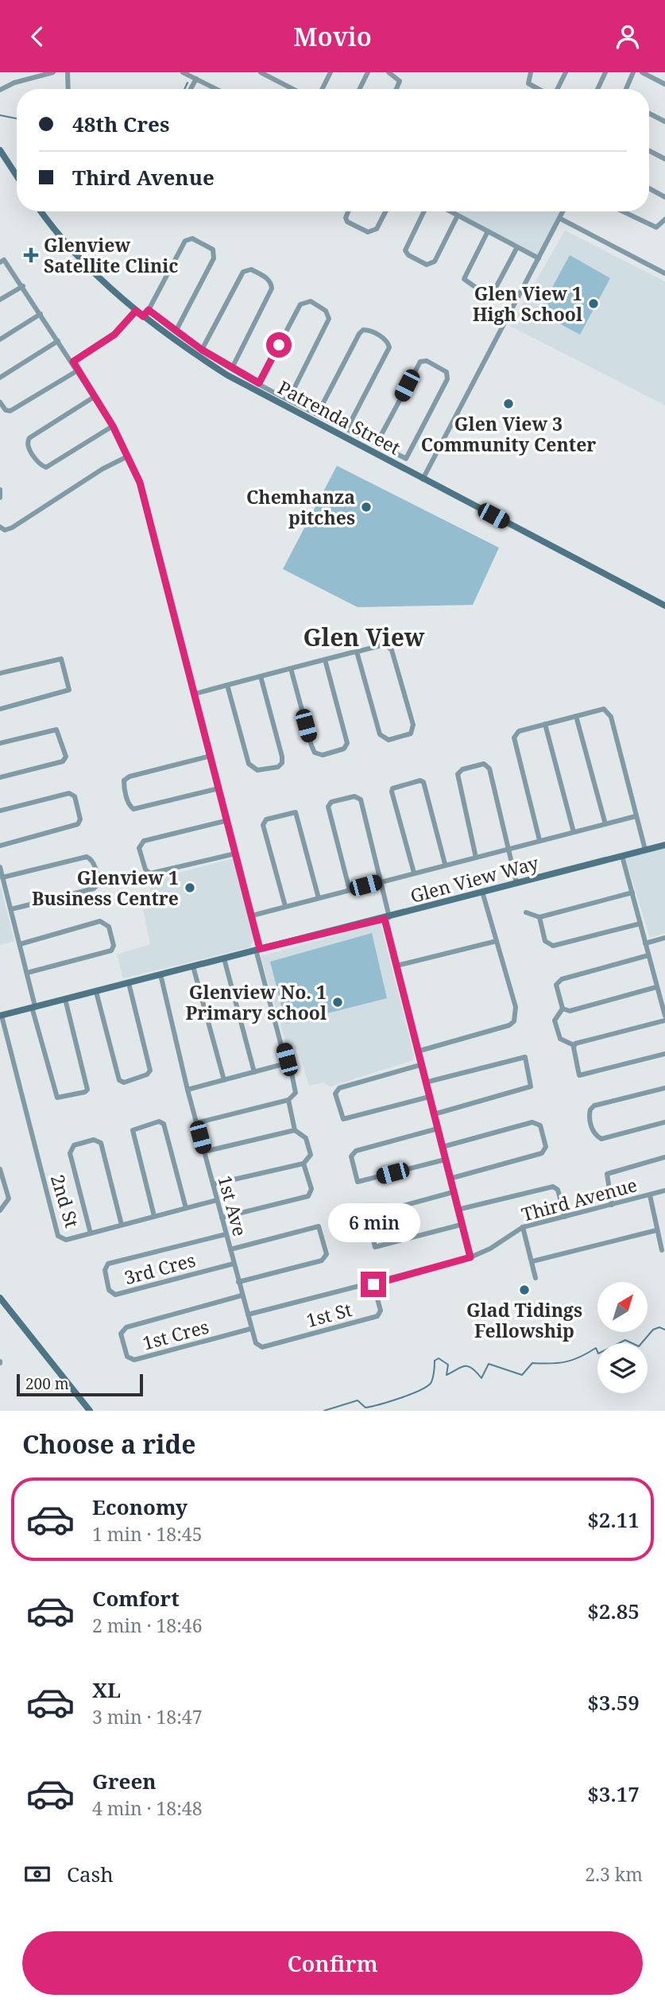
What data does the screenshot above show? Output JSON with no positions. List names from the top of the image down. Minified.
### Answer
{"streets":{"street":["Patrenda Street","Glen View Way","Third Avenue","2nd St","1st Ave","3rd Cres","1st St","1st Cres"]},"crossings":[["Glen View Way","2nd St"],["Glen View Way","1st Ave"],["Third Avenue","1st Ave"],["Third Avenue","1st St"],["2nd St","1st Ave"],["1st Ave","3rd Cres"],["1st Ave","1st St"],["1st Ave","1st Cres"]],"districts":["Glen View"],"places":{"health":["Glenview Satellite Clinic"],"other":["Glen View 1 High School","Glen View 3 Community Center","Chemhanza pitches","Glenview 1 Business Centre","Glenview No. 1 Primary school","Glad Tidings Fellowship"]},"scale_bar":"200 m","north":"top right","page":{"header":"Movio","banner":["48th Cres","Third Avenue"],"bubble":"6 min","scale":"200 m","heading":"Choose a ride","list":[{"name":"Economy","note":"1 min · 18:45","value":"$2.11"},{"name":"Comfort","note":"2 min · 18:46","value":"$2.85"},{"name":"XL","note":"3 min · 18:47","value":"$3.59"},{"name":"Green","note":"4 min · 18:48","value":"$3.17"}],"pay":["Cash","2.3 km"],"buttons":"Confirm"}}
